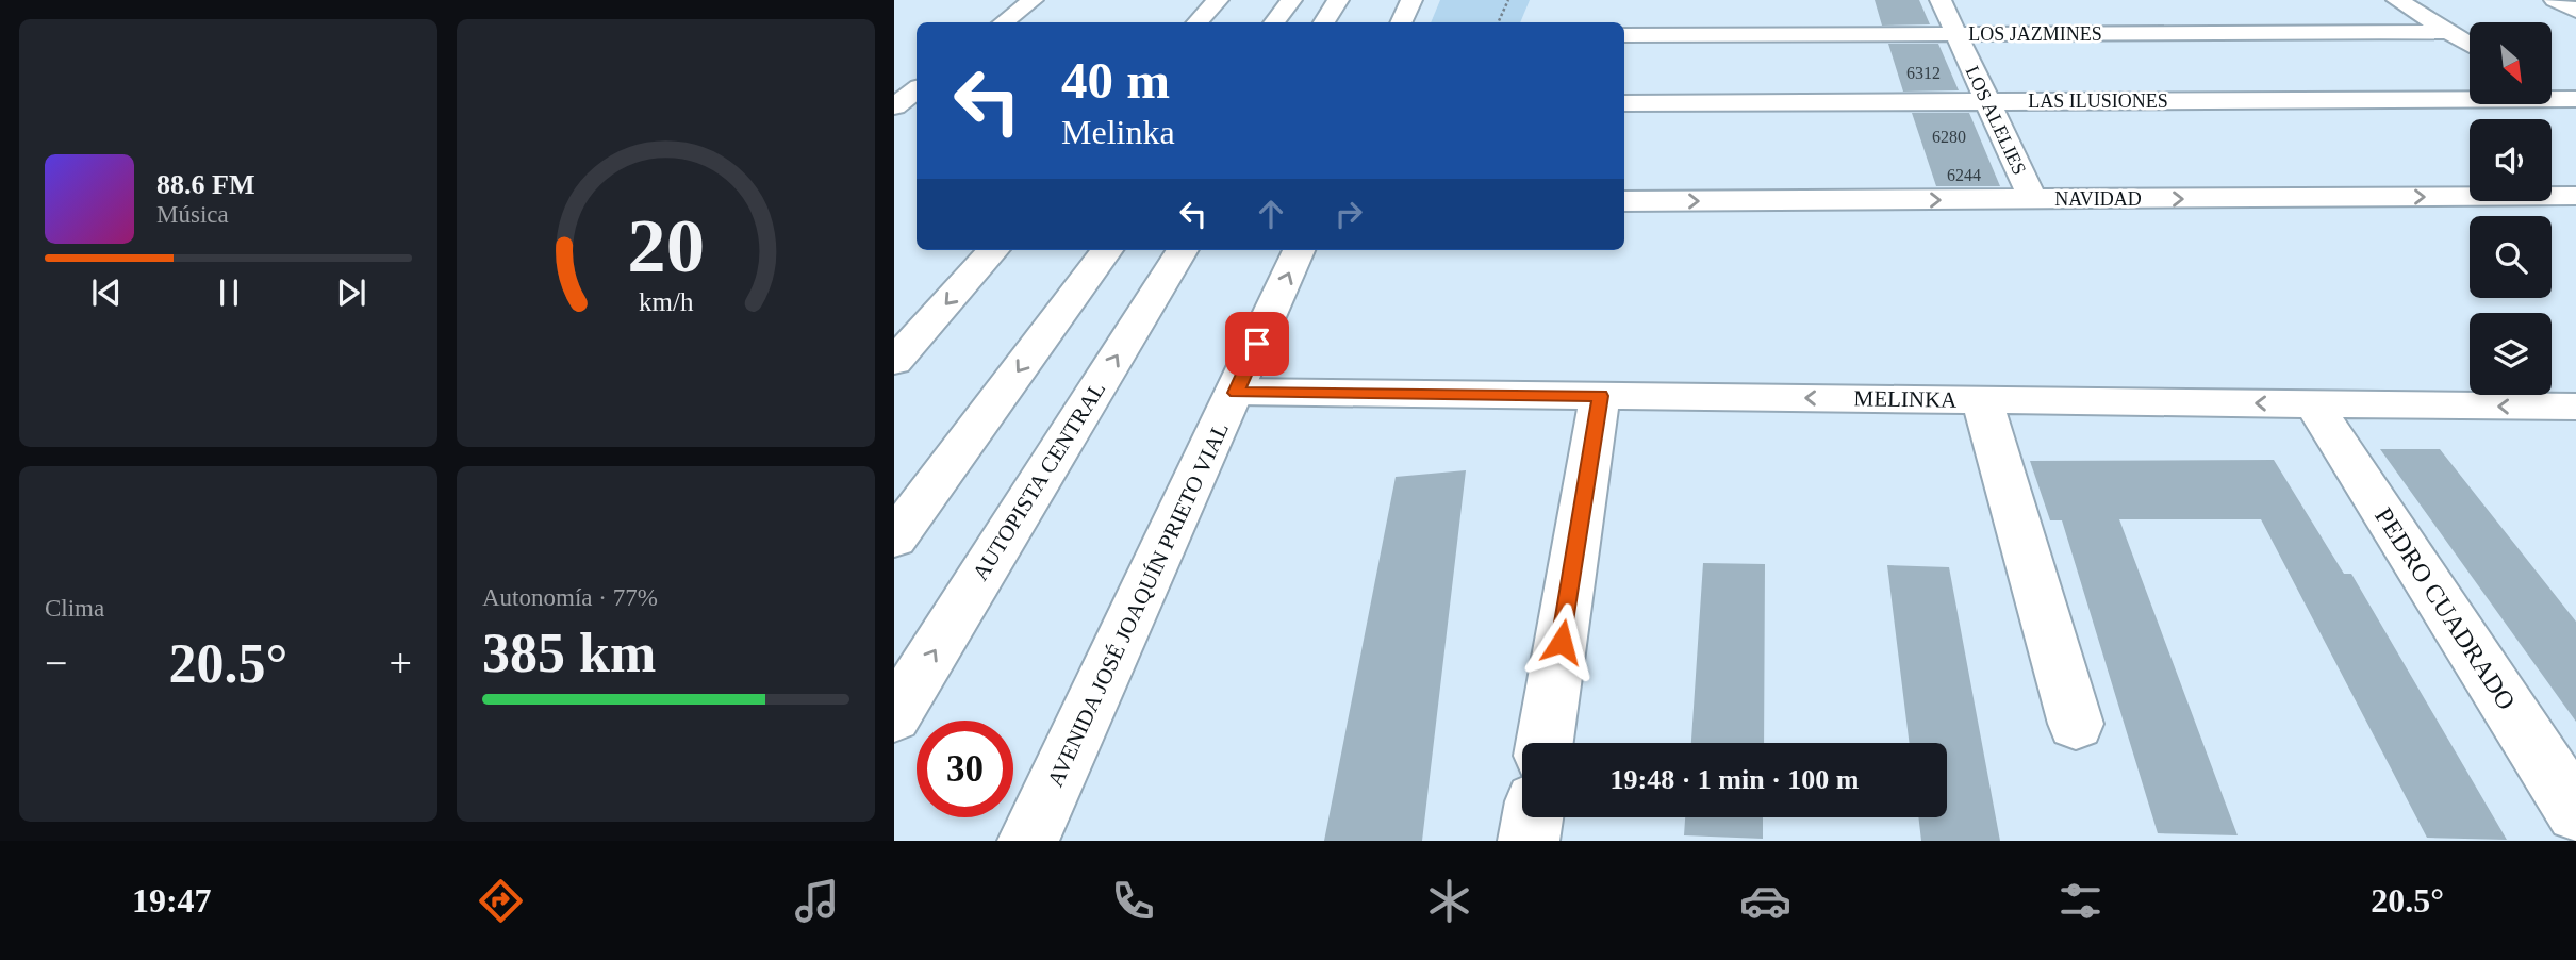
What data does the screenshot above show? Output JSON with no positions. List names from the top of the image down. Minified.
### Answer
{"streets":{"main road":["LOS JAZMINES","LAS ILUSIONES","LOS ALELIES","NAVIDAD","MELINKA","AUTOPISTA CENTRAL","AVENIDA JOSÉ JOAQUÍN PRIETO VIAL","PEDRO CUADRADO"]},"crossings":[["LOS JAZMINES","LOS ALELIES"],["LAS ILUSIONES","LOS ALELIES"],["LOS ALELIES","NAVIDAD"],["MELINKA","AVENIDA JOSÉ JOAQUÍN PRIETO VIAL"],["MELINKA","PEDRO CUADRADO"]],"one_way":["NAVIDAD","MELINKA"],"house_numbers":["6312","6280","6244"],"north":"bottom right","page":{"turn":["40 m","Melinka"],"song":["88.6 FM","Música"],"tile":["Clima",["Autonomía · 77%","385 km"]],"heat":["−","20.5°","+"],"limit":"30","trip":"19:48 · 1 min · 100 m","tabs":["19:47","20.5°"],"gauge":["20","km/h"]}}
